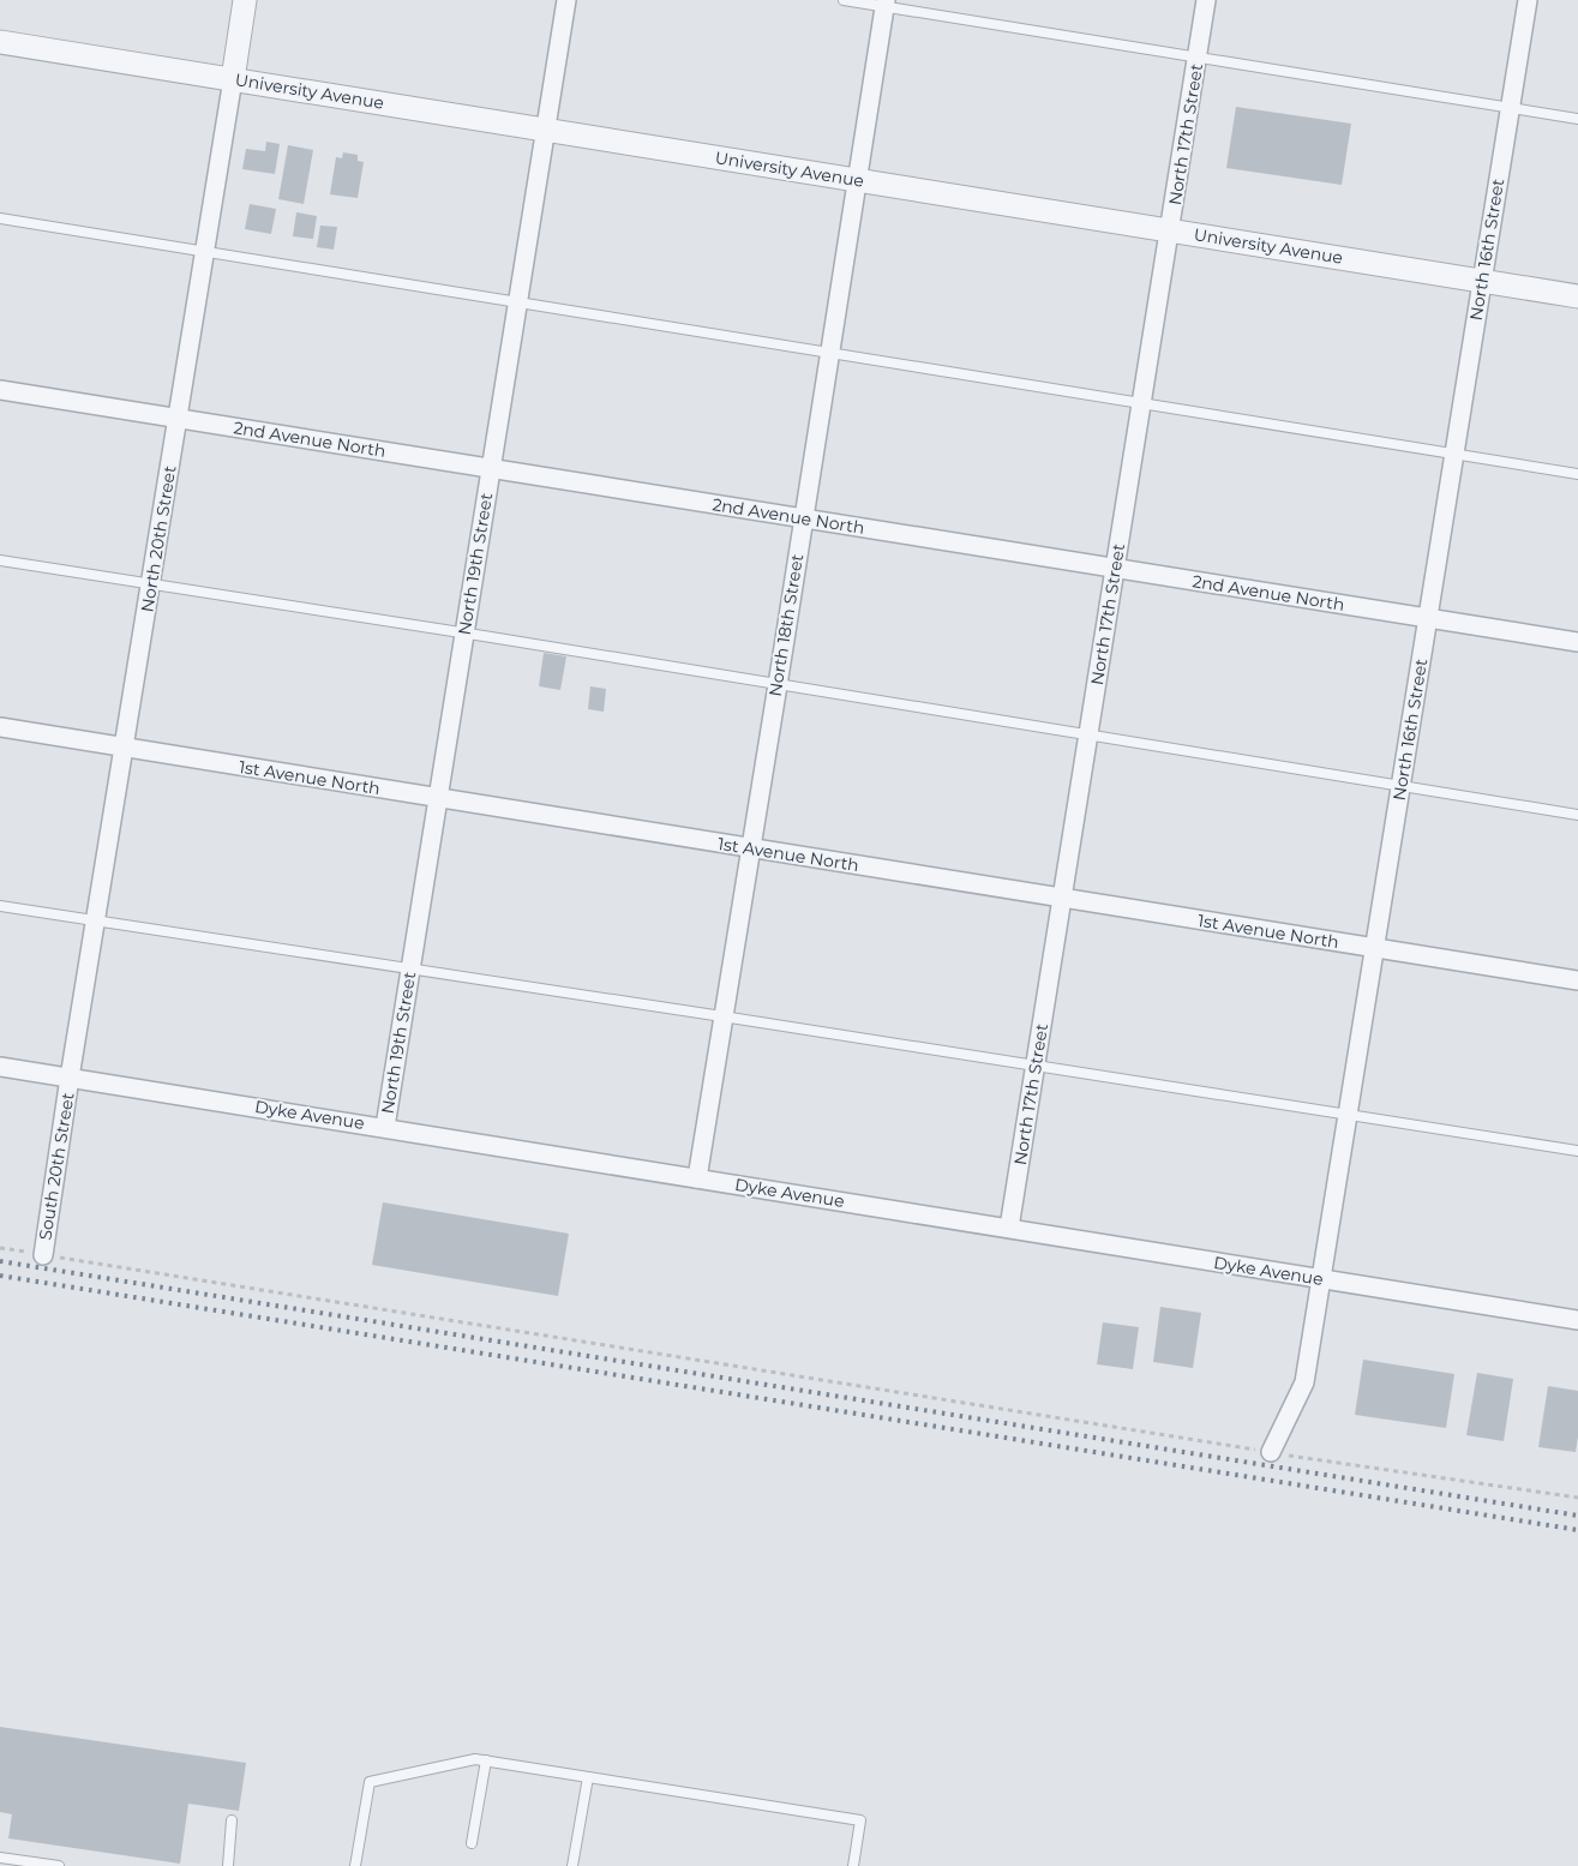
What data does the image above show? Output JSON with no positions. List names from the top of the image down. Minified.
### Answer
{"streets":{"street":["University Avenue","North 17th Street","North 16th Street","2nd Avenue North","North 20th Street","North 19th Street","North 18th Street","1st Avenue North","Dyke Avenue","South 20th Street"]},"crossings":[["University Avenue","North 17th Street"],["University Avenue","North 16th Street"],["University Avenue","North 20th Street"],["University Avenue","North 19th Street"],["University Avenue","North 18th Street"],["North 17th Street","2nd Avenue North"],["North 17th Street","1st Avenue North"],["North 17th Street","Dyke Avenue"],["North 16th Street","2nd Avenue North"],["North 16th Street","1st Avenue North"],["North 16th Street","Dyke Avenue"],["2nd Avenue North","North 20th Street"],["2nd Avenue North","North 19th Street"],["2nd Avenue North","North 18th Street"],["North 20th Street","1st Avenue North"],["North 20th Street","Dyke Avenue"],["North 20th Street","South 20th Street"],["North 19th Street","1st Avenue North"],["North 19th Street","Dyke Avenue"],["North 18th Street","1st Avenue North"],["North 18th Street","Dyke Avenue"],["Dyke Avenue","South 20th Street"]]}
